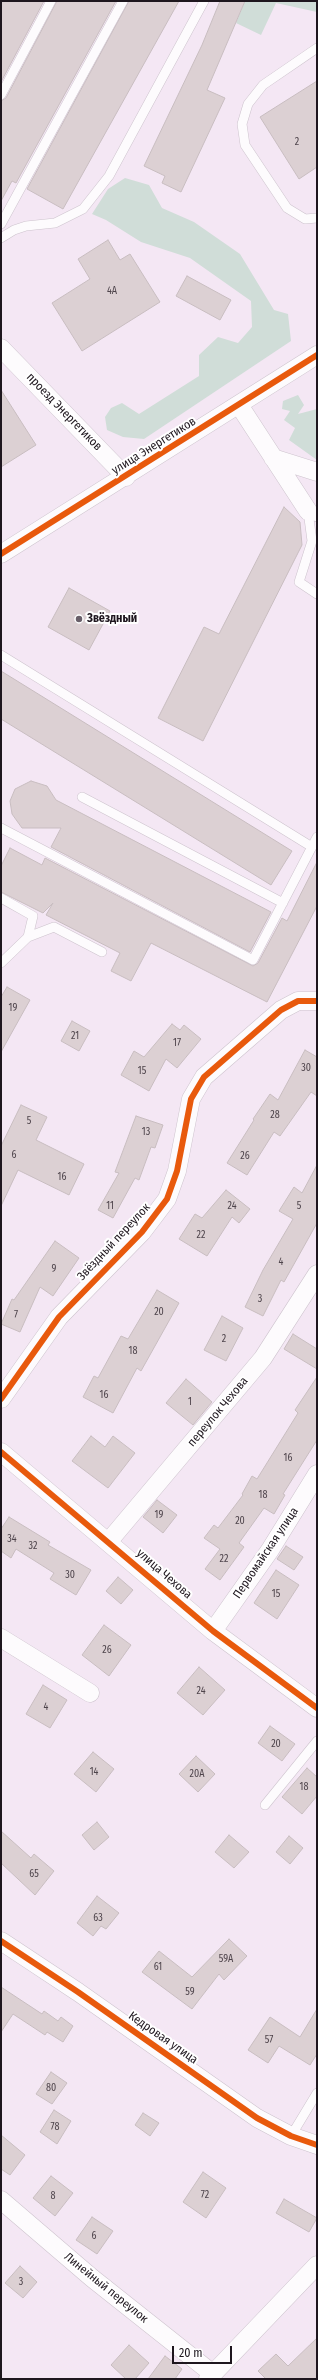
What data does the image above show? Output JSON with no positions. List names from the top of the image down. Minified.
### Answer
{"streets":{"street":["проезд Энергетиков","улица Энергетиков","Звёздный переулок","переулок Чехова","Первомайская улица","улица Чехова","Кедровая улица","Линейный переулок"]},"crossings":[["проезд Энергетиков","улица Энергетиков"],["переулок Чехова","улица Чехова"],["Первомайская улица","улица Чехова"]],"places":["Звёздный"],"house_numbers":["2","4А","19","21","17","30","15","28","5","13","6","26","16","11","24","5","22","4","9","3","20","7","2","18","16","1","16","18","19","20","34","32","22","30","15","26","24","4","20","14","20А","18","65","63","59А","61","59","57","80","78","72","8","6","3"],"scale_bar":"20 m"}
